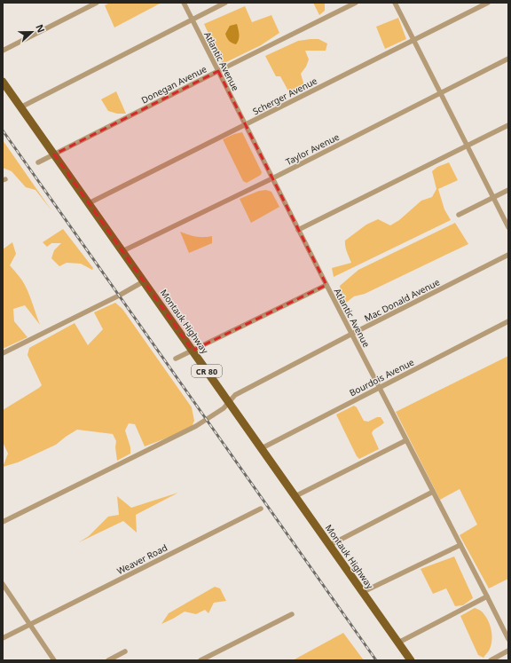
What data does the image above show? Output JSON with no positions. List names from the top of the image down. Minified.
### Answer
{"streets":{"main road":["Montauk Highway","CR 80"],"street":["Atlantic Avenue","Donegan Avenue","Scherger Avenue","Taylor Avenue","Mac Donald Avenue","Bourdois Avenue","Weaver Road"]},"crossings":[["Atlantic Avenue","Donegan Avenue"],["Atlantic Avenue","Scherger Avenue"],["Atlantic Avenue","Taylor Avenue"],["Atlantic Avenue","Mac Donald Avenue"],["Atlantic Avenue","Bourdois Avenue"],["Donegan Avenue","Montauk Highway"],["Scherger Avenue","Montauk Highway"],["Taylor Avenue","Montauk Highway"],["Mac Donald Avenue","Montauk Highway"],["Montauk Highway","Bourdois Avenue"]],"north":"right"}
